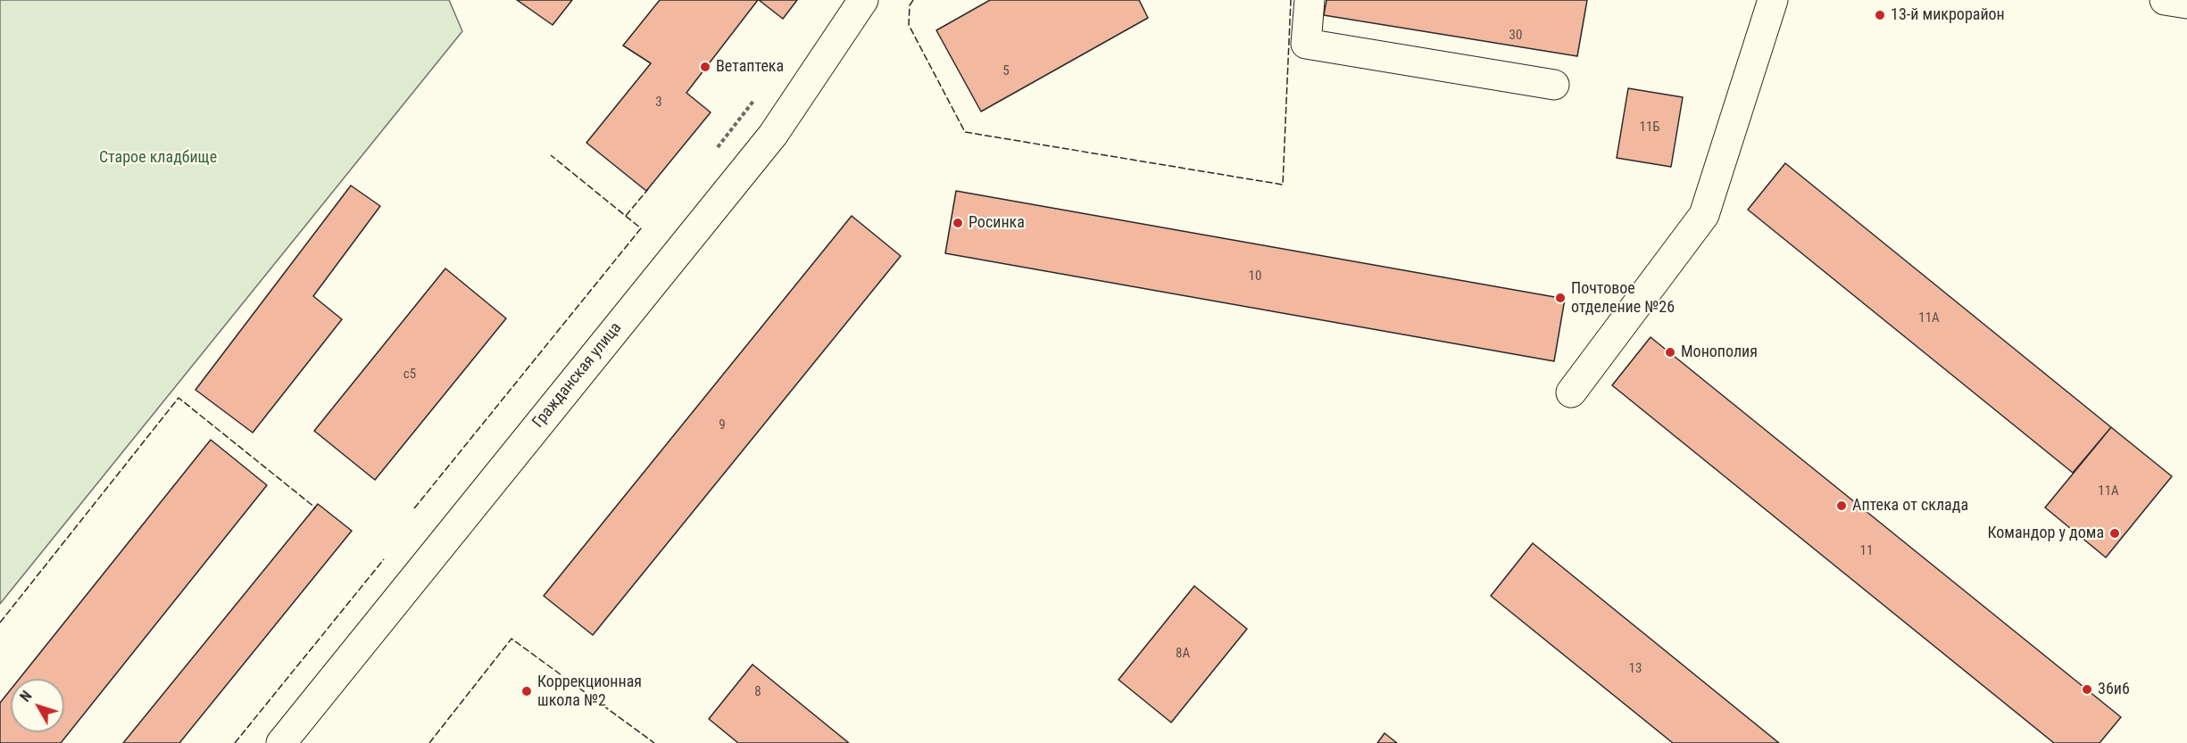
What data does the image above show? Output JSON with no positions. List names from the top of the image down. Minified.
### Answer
{"streets":{"street":["Гражданская улица"]},"parks":["Старое кладбище"],"places":["13-й микрорайон","Ветаптека","Росинка","Почтовое отделение №26","Монополия","Аптека от склада","Командор у дома","36и6","Коррекционная школа №2"],"house_numbers":["30","5","3","11Б","10","11А","с5","9","11А","11","8А","13","8"],"north":"top left"}
